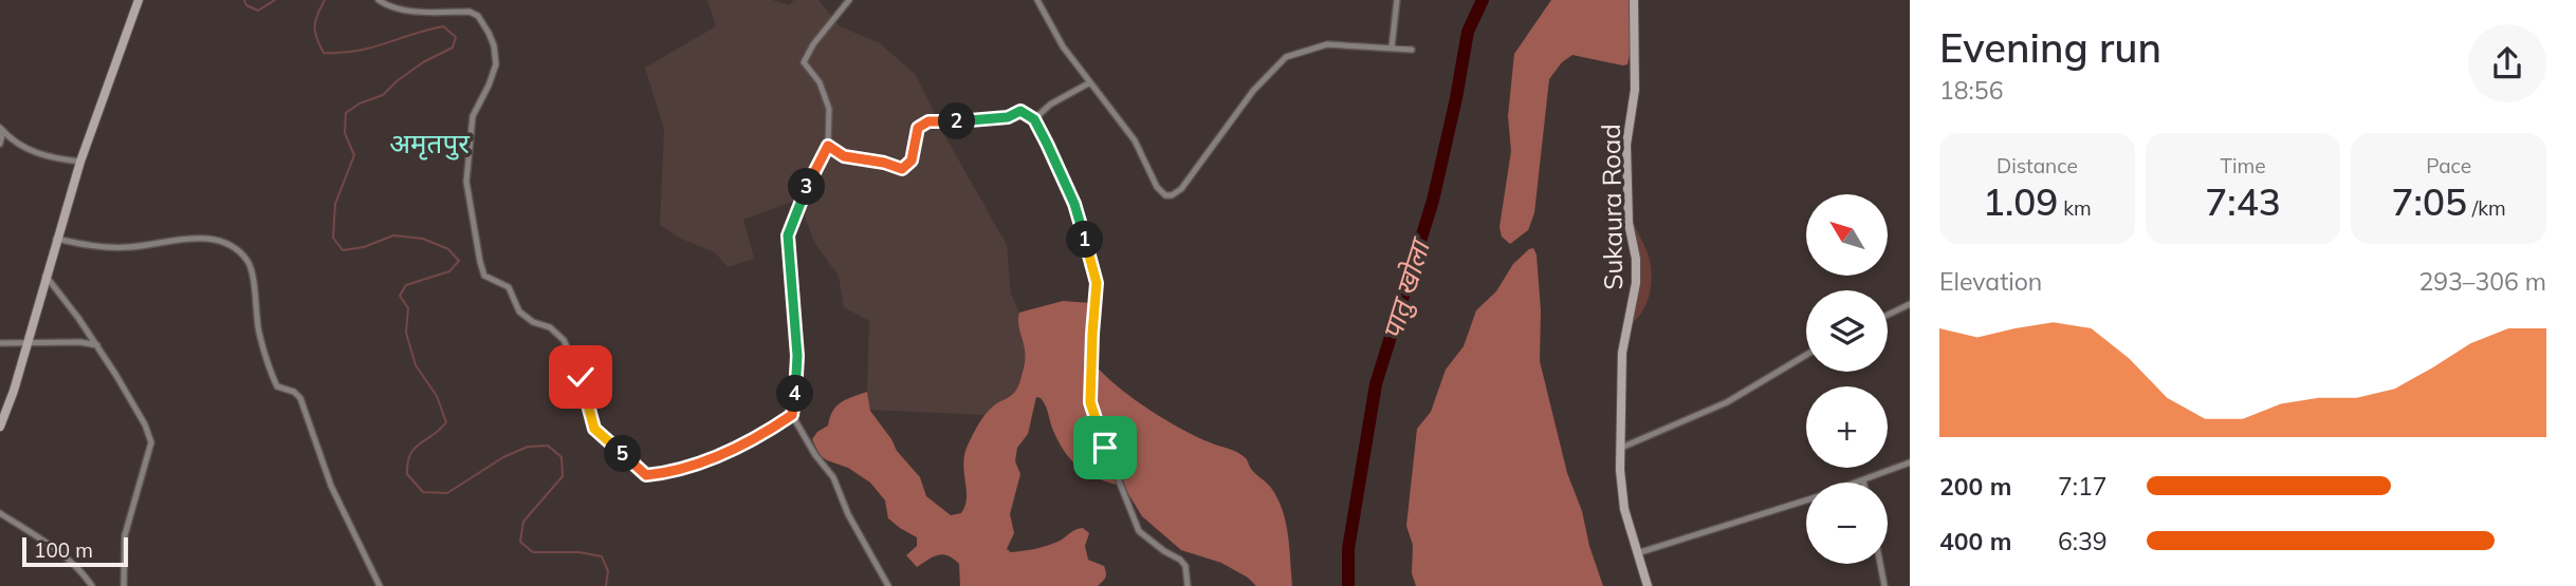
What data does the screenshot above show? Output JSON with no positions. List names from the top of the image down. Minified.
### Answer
{"streets":{"street":["Sukaura Road"]},"districts":["अमृतपुर"],"water":["पातु खोला"],"scale_bar":"100 m","north":"top left","page":{"heading":["Evening run","18:56"],"pins":["2","3","1","4","5"],"stats":[["Distance","1.09 km"],["Time","7:43"],["Pace","7:05 /km"]],"map_buttons":["+","−"],"chart":["Elevation","293–306 m"],"list":[{"name":"200 m","note":"7:17"},{"name":"400 m","note":"6:39"}],"scale":"100 m"}}
